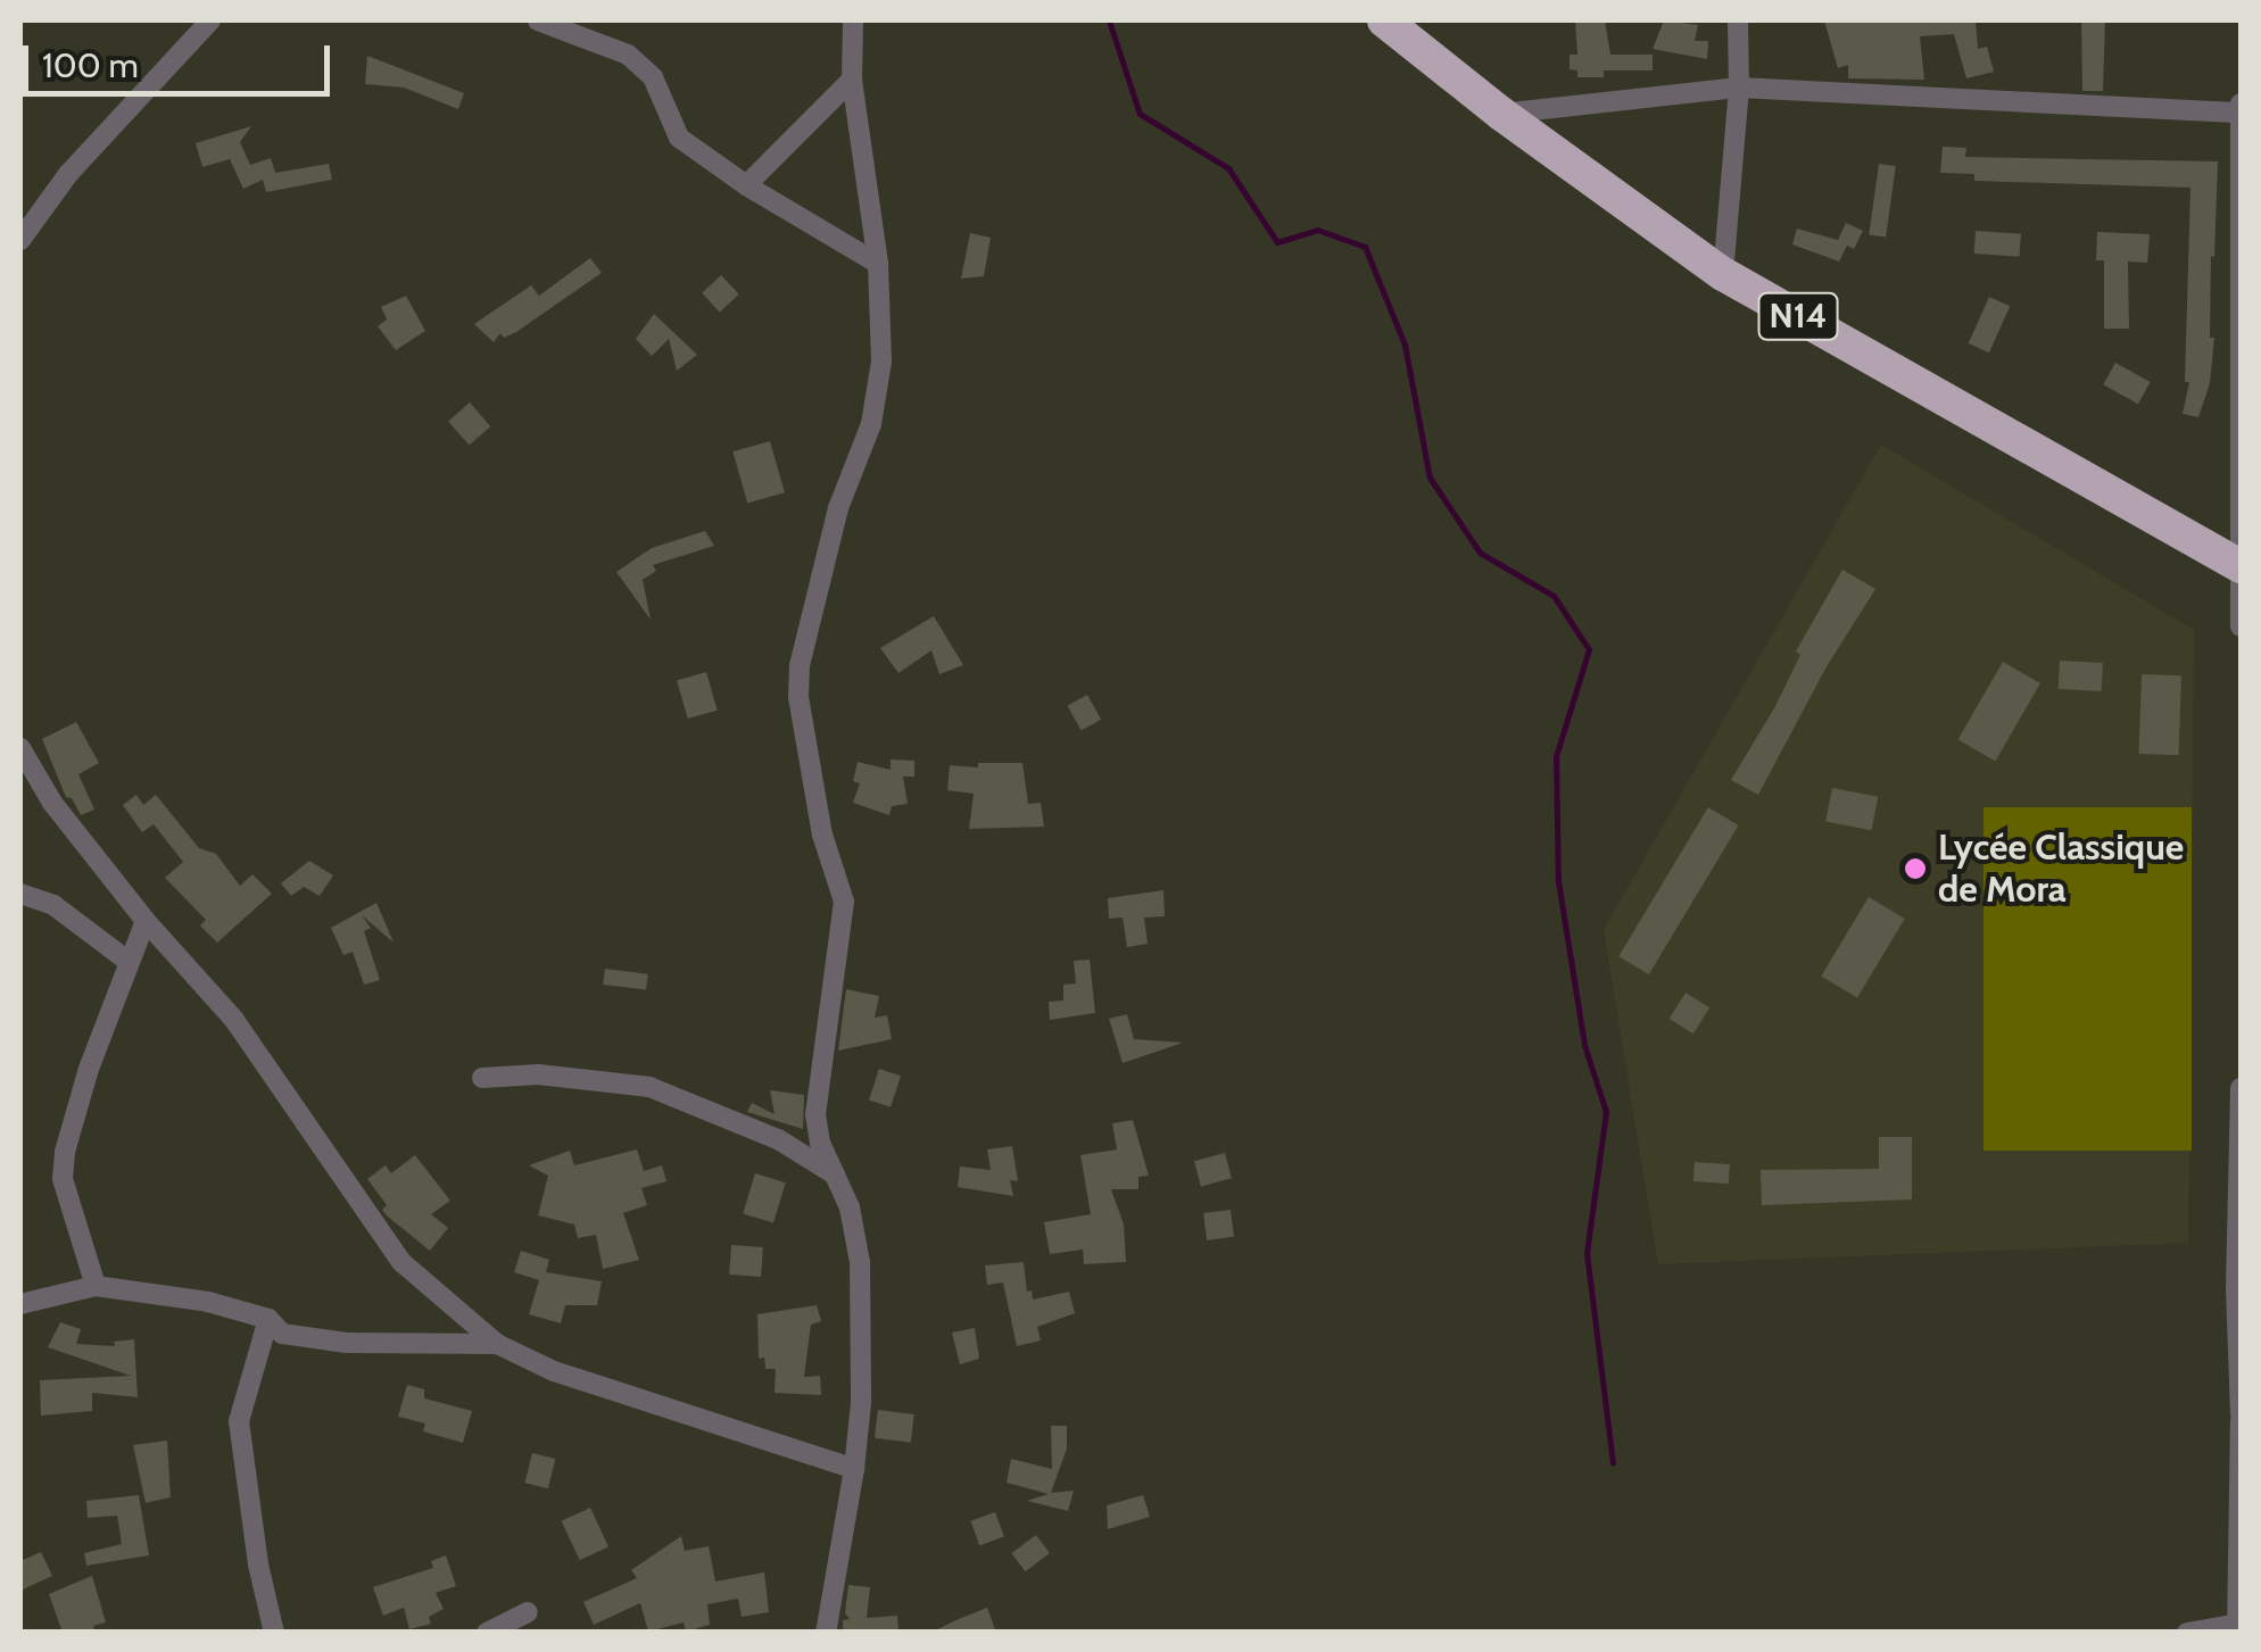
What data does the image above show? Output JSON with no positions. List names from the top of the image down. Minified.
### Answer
{"streets":{"highway":["N14"]},"places":["Lycée Classique de Mora"],"scale_bar":"100 m"}
